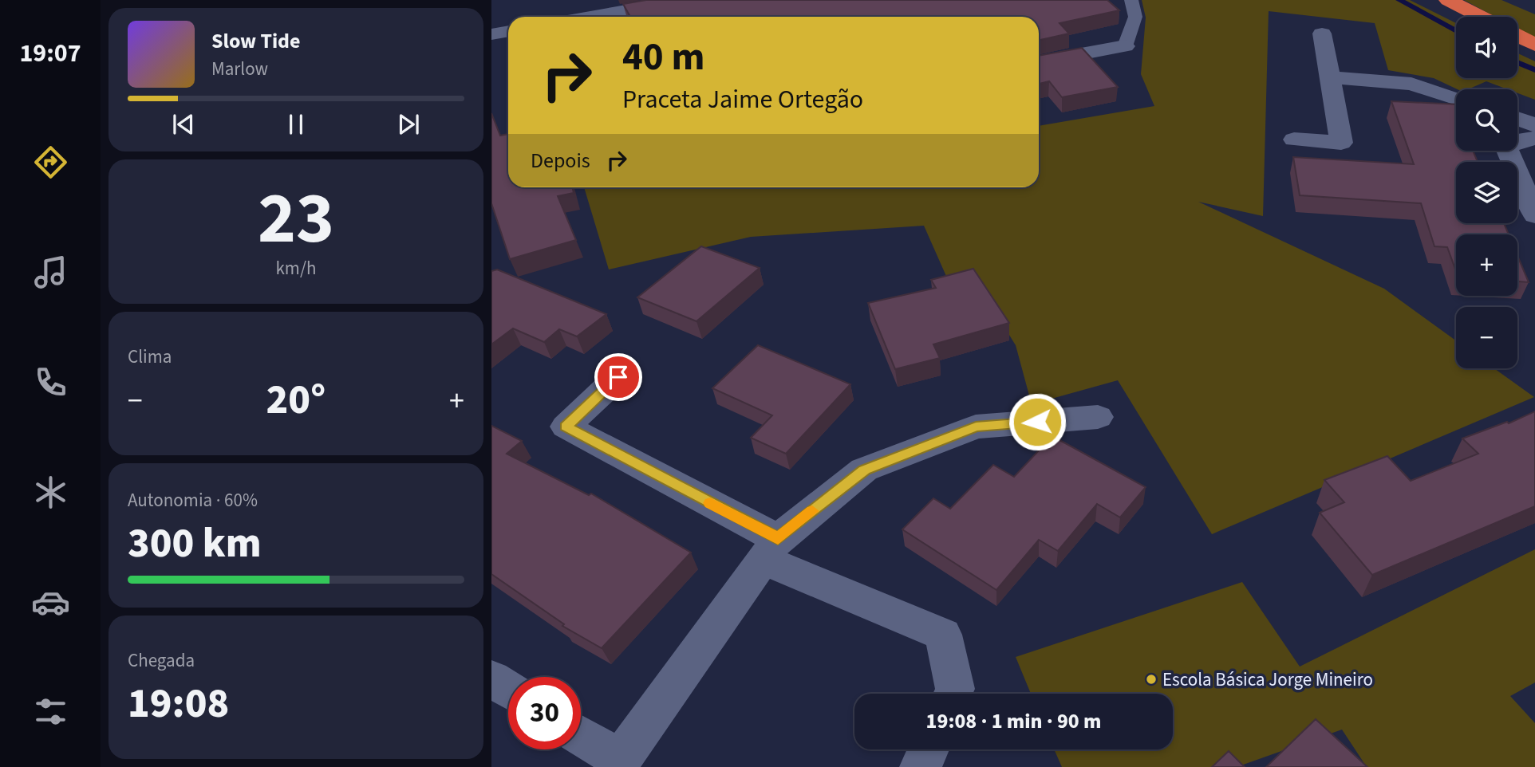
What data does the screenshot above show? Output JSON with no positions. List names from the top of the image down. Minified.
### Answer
{"places":["Escola Básica Jorge Mineiro"],"page":{"tabs":"19:07","map_buttons":["+","−"],"turn":["40 m","Praceta Jaime Ortegão"],"song":["Slow Tide","Marlow"],"then":"Depois","tile":[["23","km/h"],"Clima",["Autonomia · 60%","300 km"],["Chegada","19:08"]],"heat":["−","20°","+"],"limit":"30","trip":"19:08 · 1 min · 90 m"}}
